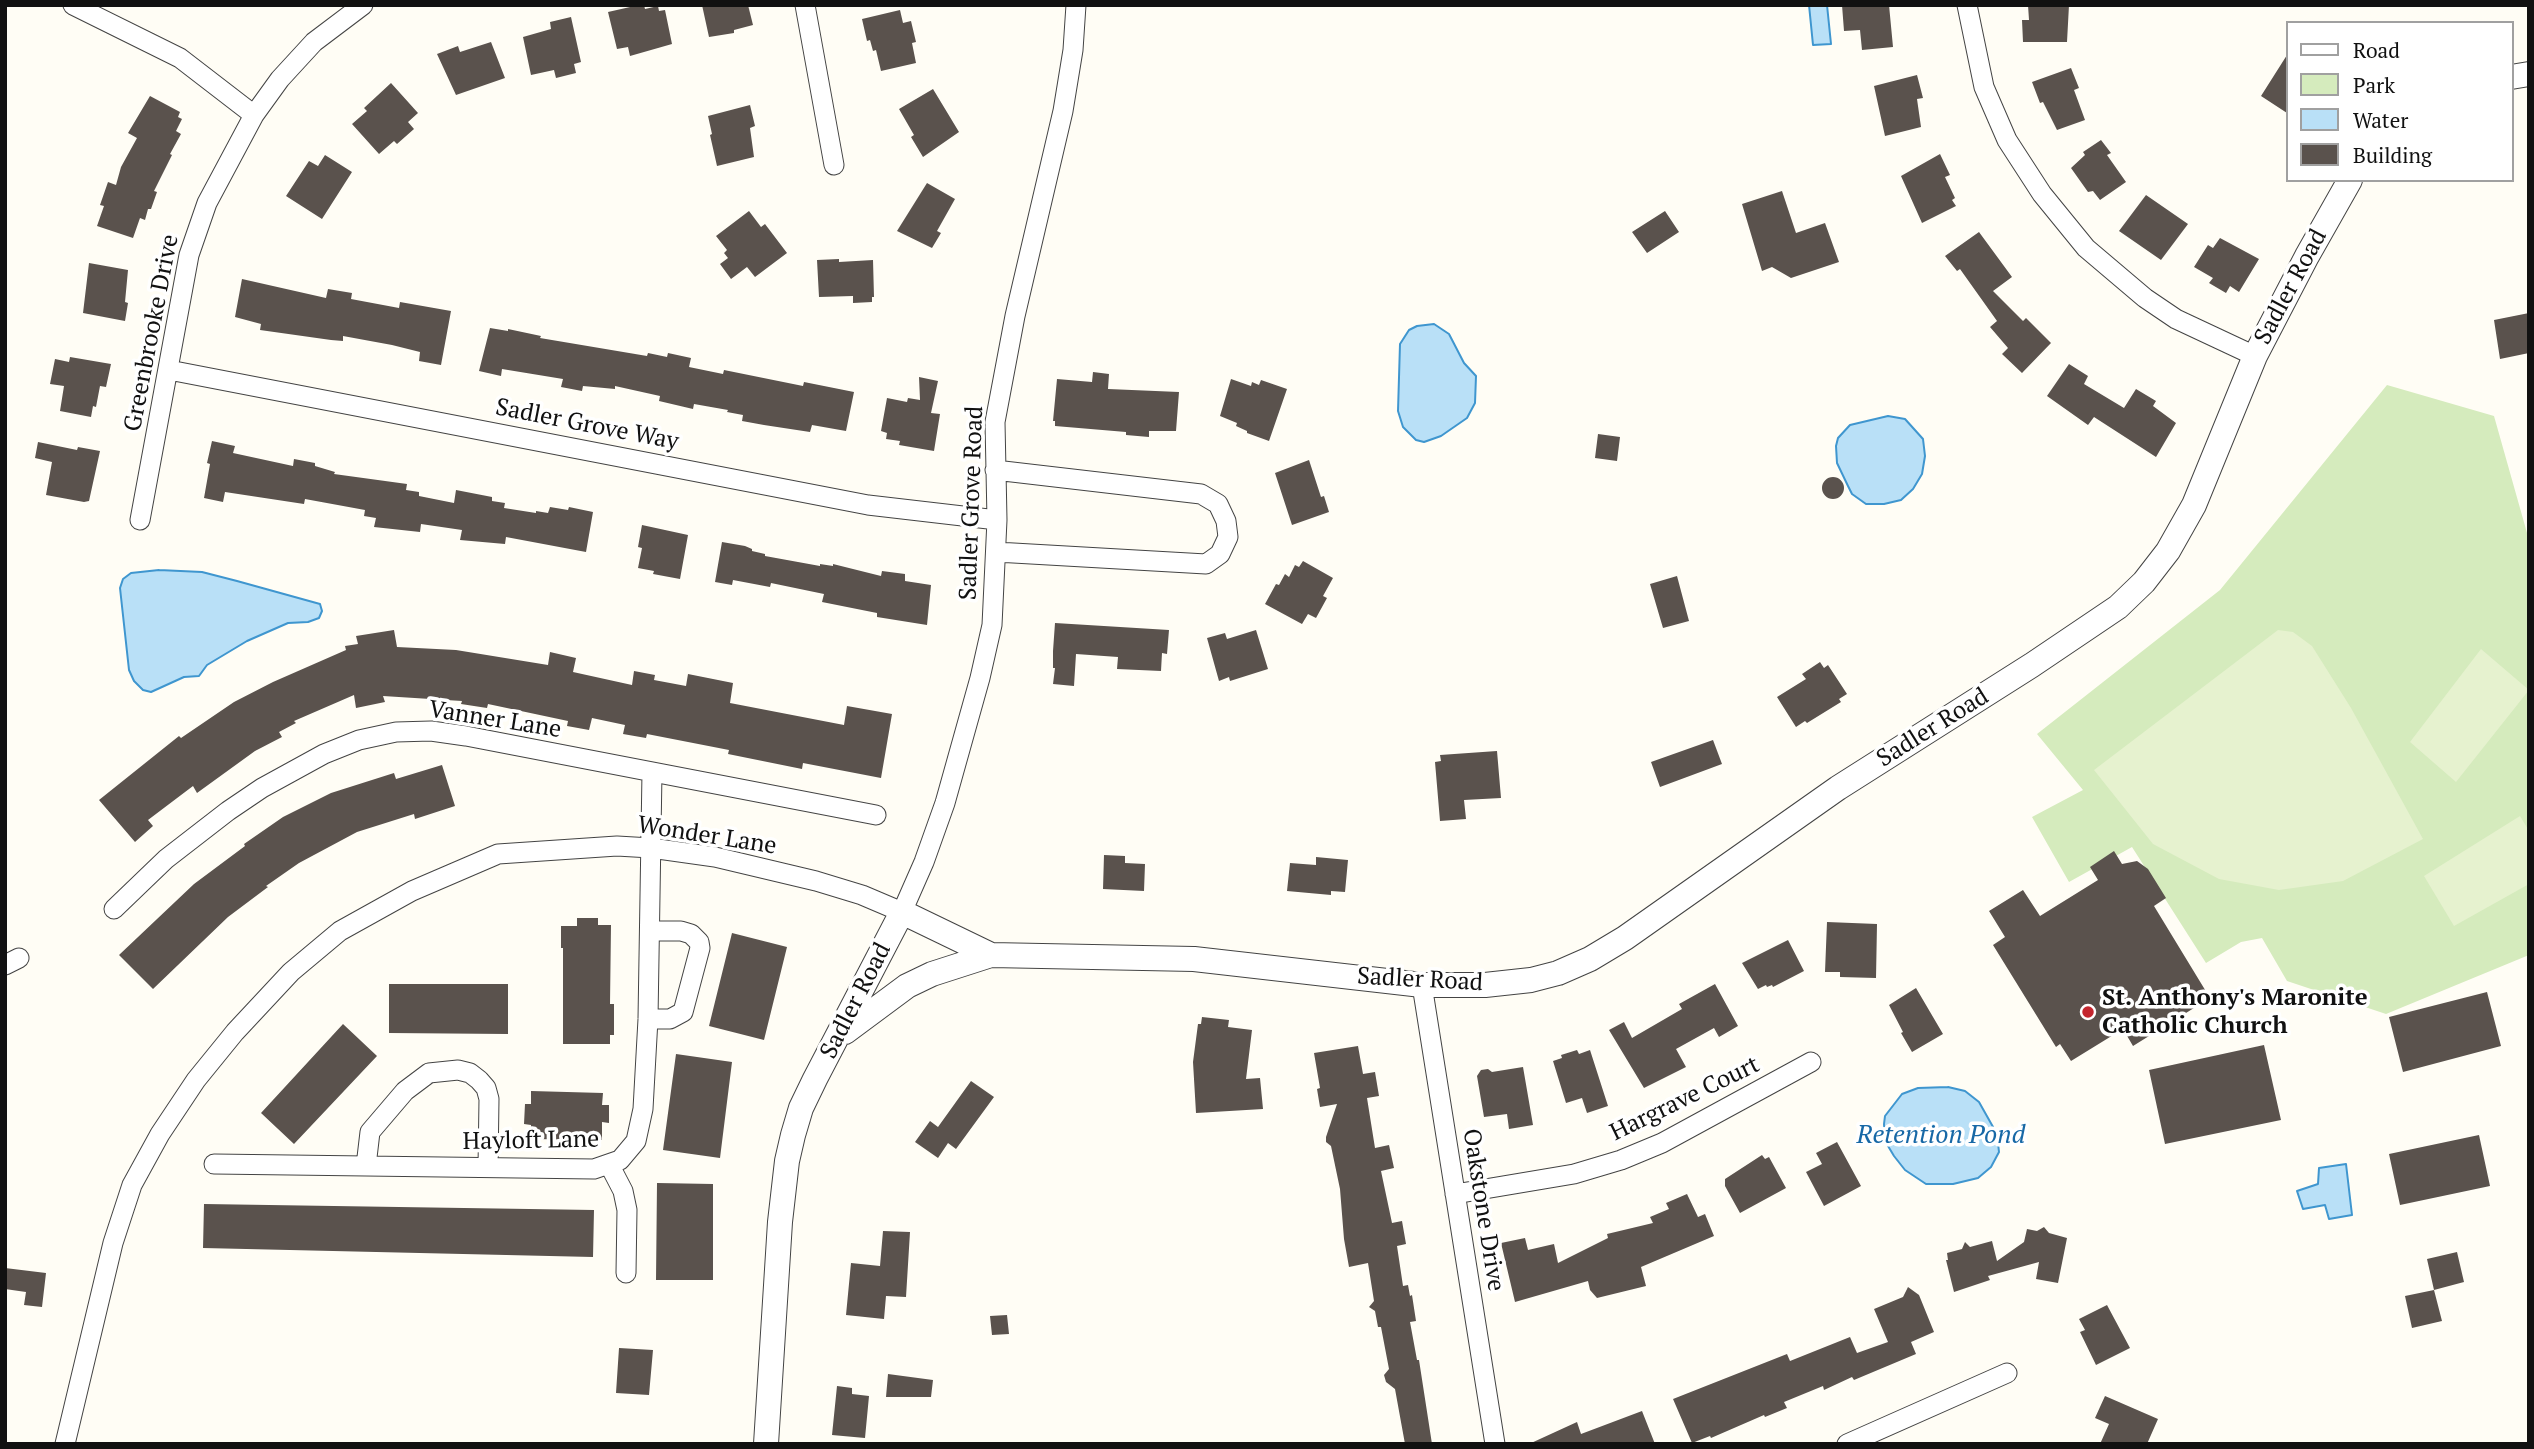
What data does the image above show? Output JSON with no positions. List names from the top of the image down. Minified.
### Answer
{"streets":{"street":["Sadler Road","Greenbrooke Drive","Sadler Grove Way","Sadler Grove Road","Vanner Lane","Wonder Lane","Hargrave Court","Hayloft Lane","Oakstone Drive"]},"crossings":[["Sadler Road","Sadler Grove Road"],["Sadler Road","Wonder Lane"],["Sadler Road","Oakstone Drive"],["Greenbrooke Drive","Sadler Grove Way"],["Sadler Grove Way","Sadler Grove Road"],["Sadler Grove Road","Wonder Lane"],["Vanner Lane","Hayloft Lane"],["Wonder Lane","Hayloft Lane"],["Hargrave Court","Oakstone Drive"]],"water":["Retention Pond"],"places":["St. Anthony's Maronite Catholic Church"],"legend":["Road","Park","Water","Building"]}
